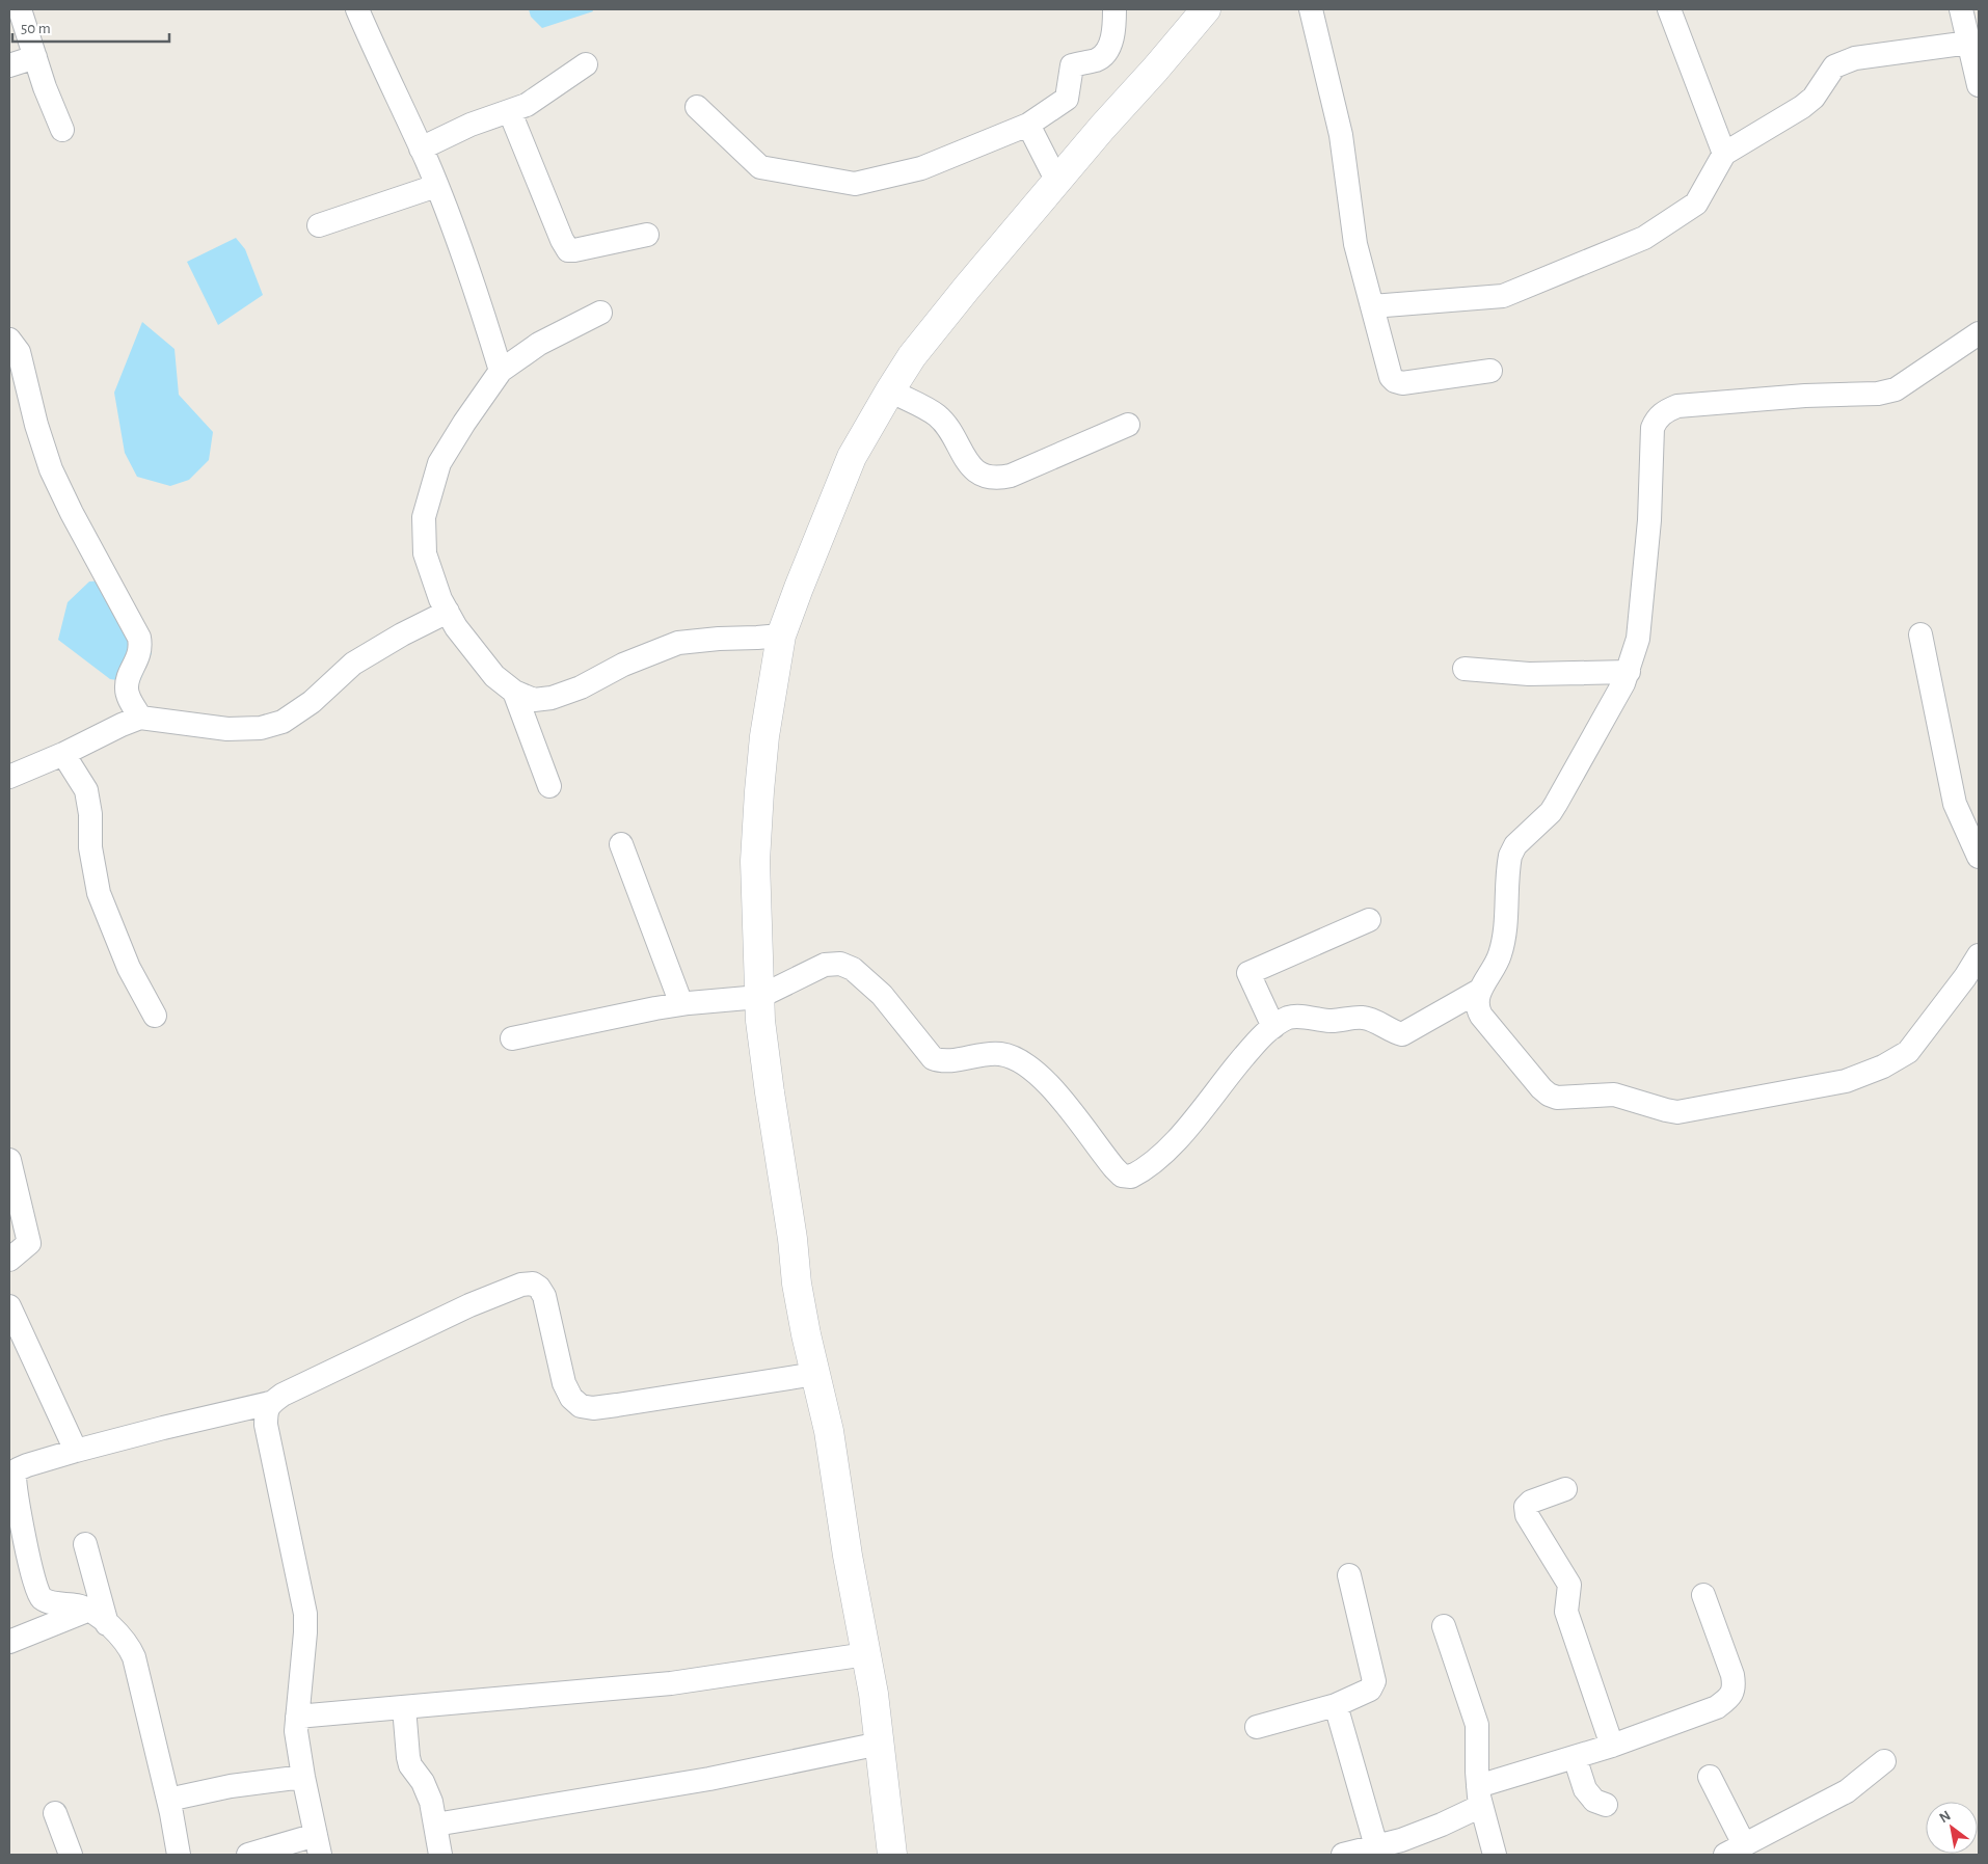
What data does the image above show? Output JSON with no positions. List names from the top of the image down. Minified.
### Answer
{"scale_bar":"50 m","north":"top left"}
